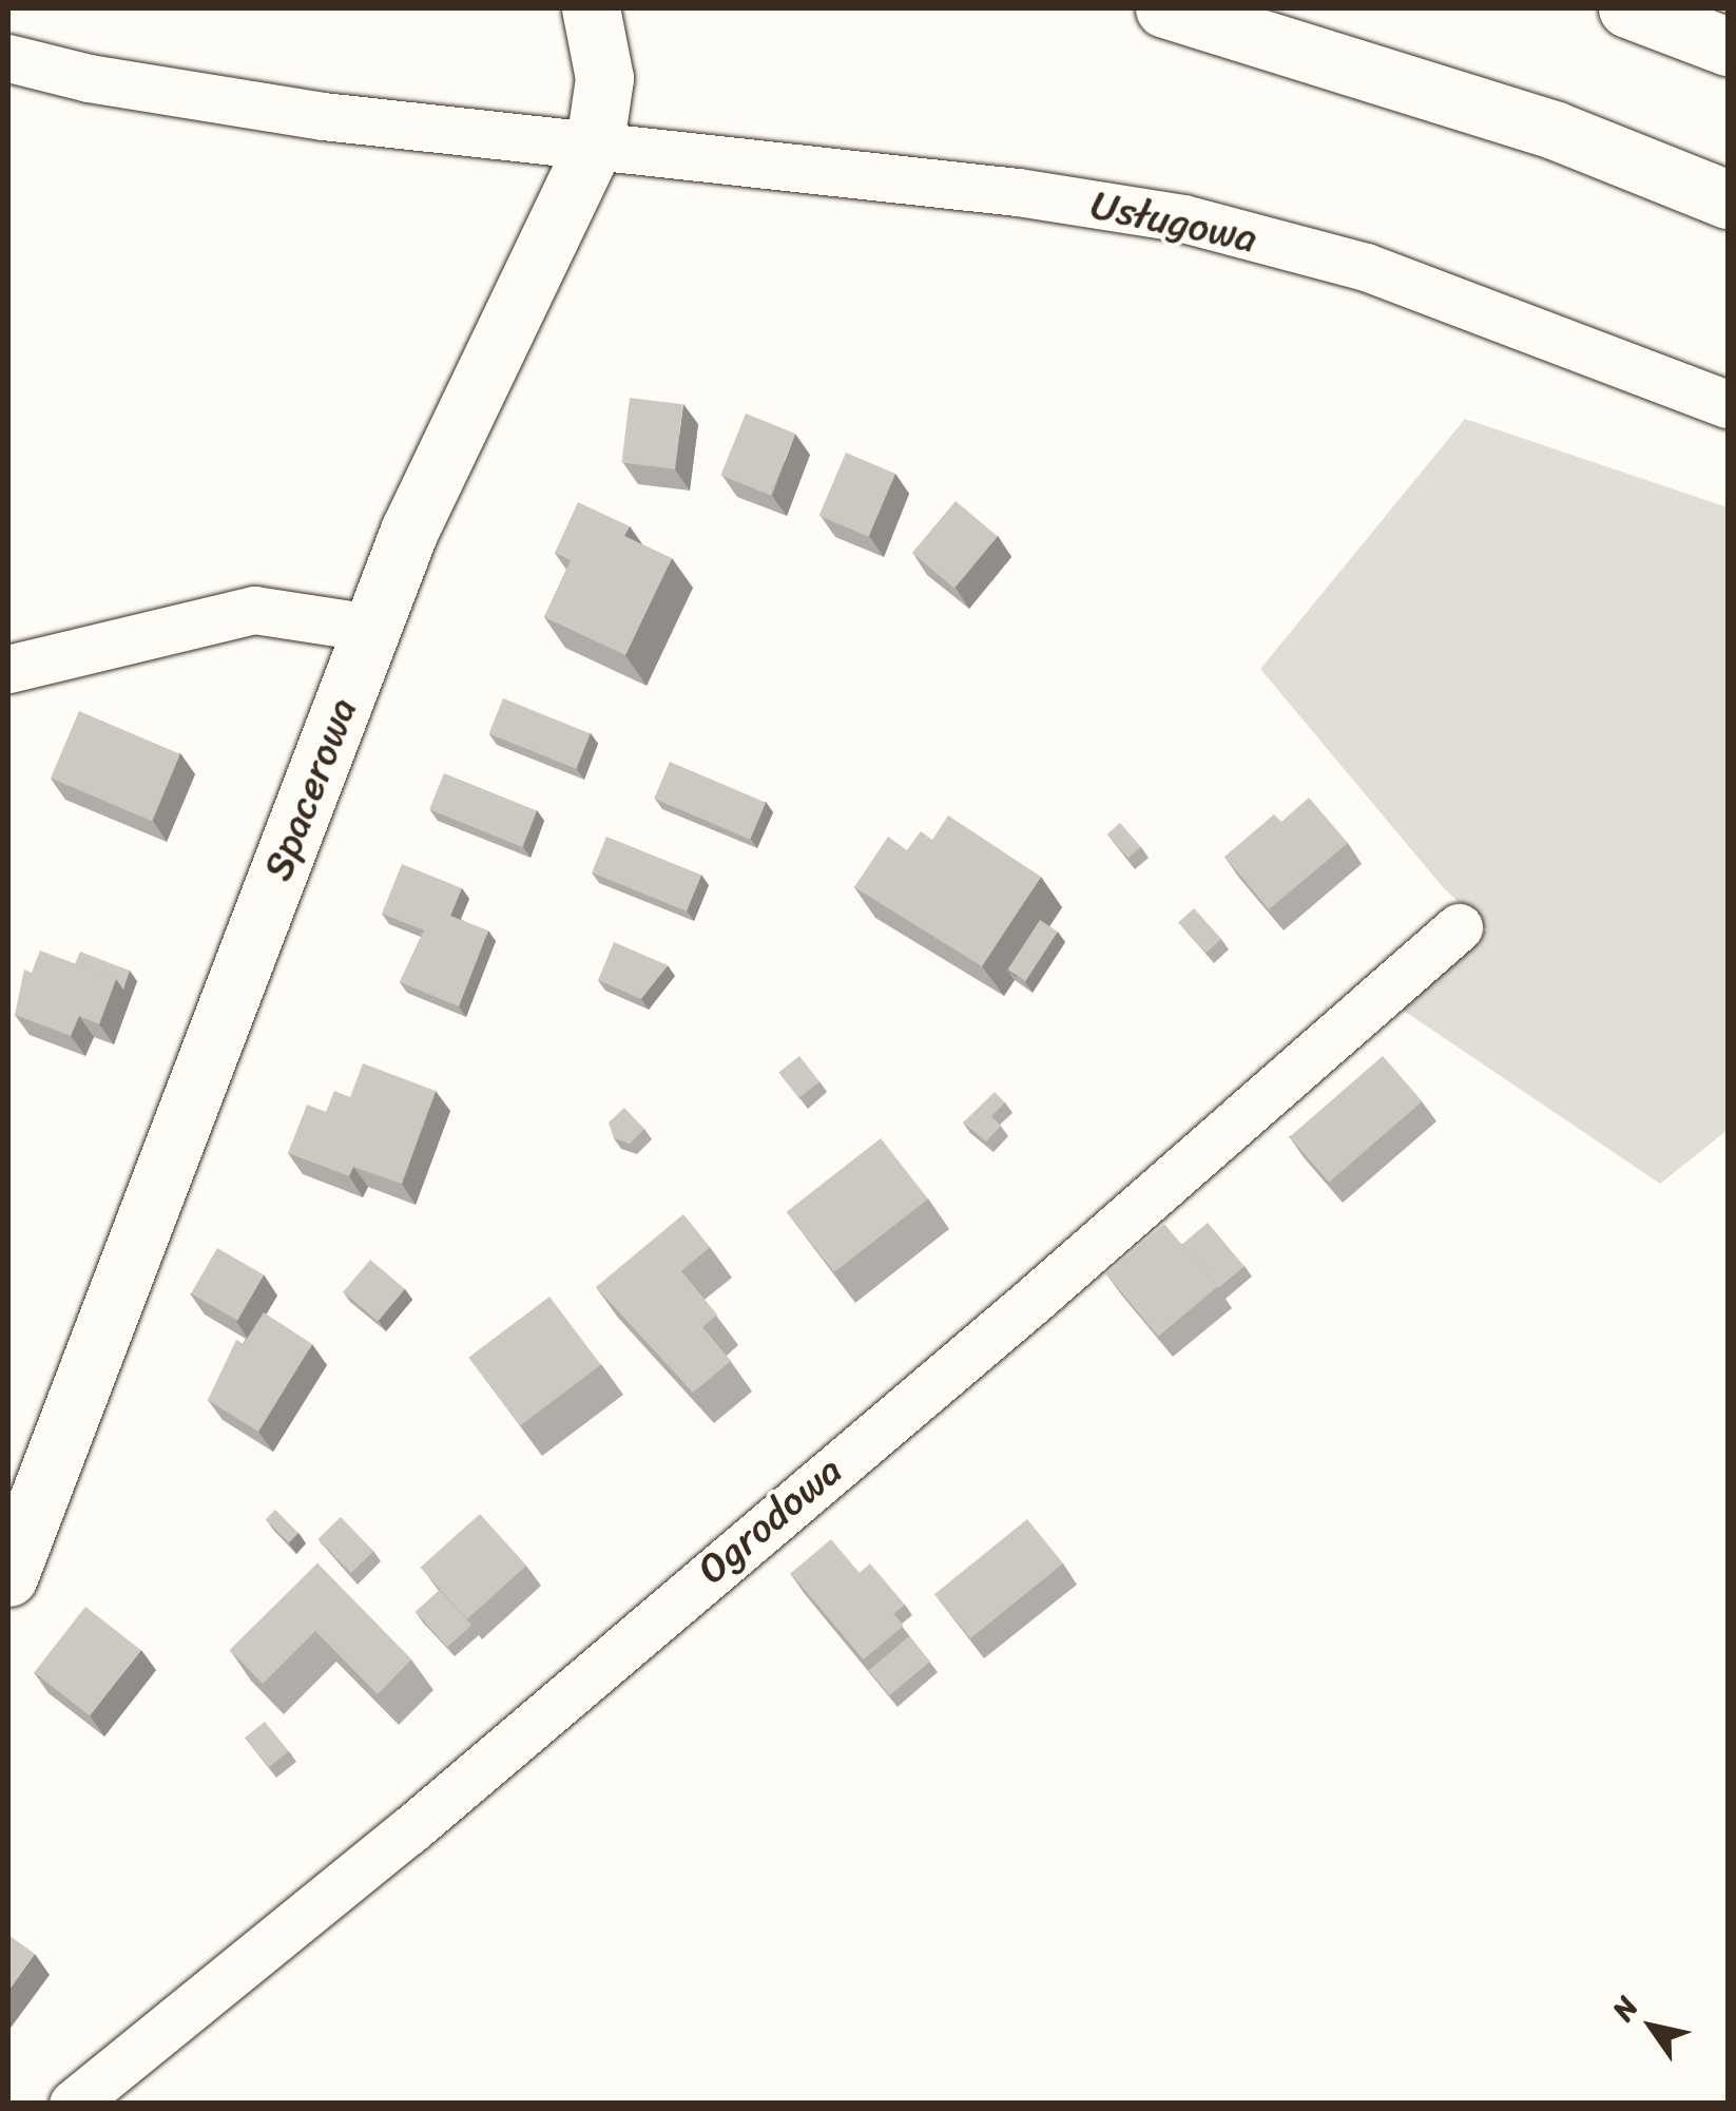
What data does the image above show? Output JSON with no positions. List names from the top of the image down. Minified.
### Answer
{"streets":{"main road":["Spacerowa"],"street":["Usługowa","Ogrodowa"]},"crossings":[["Usługowa","Spacerowa"]],"north":"top left"}
